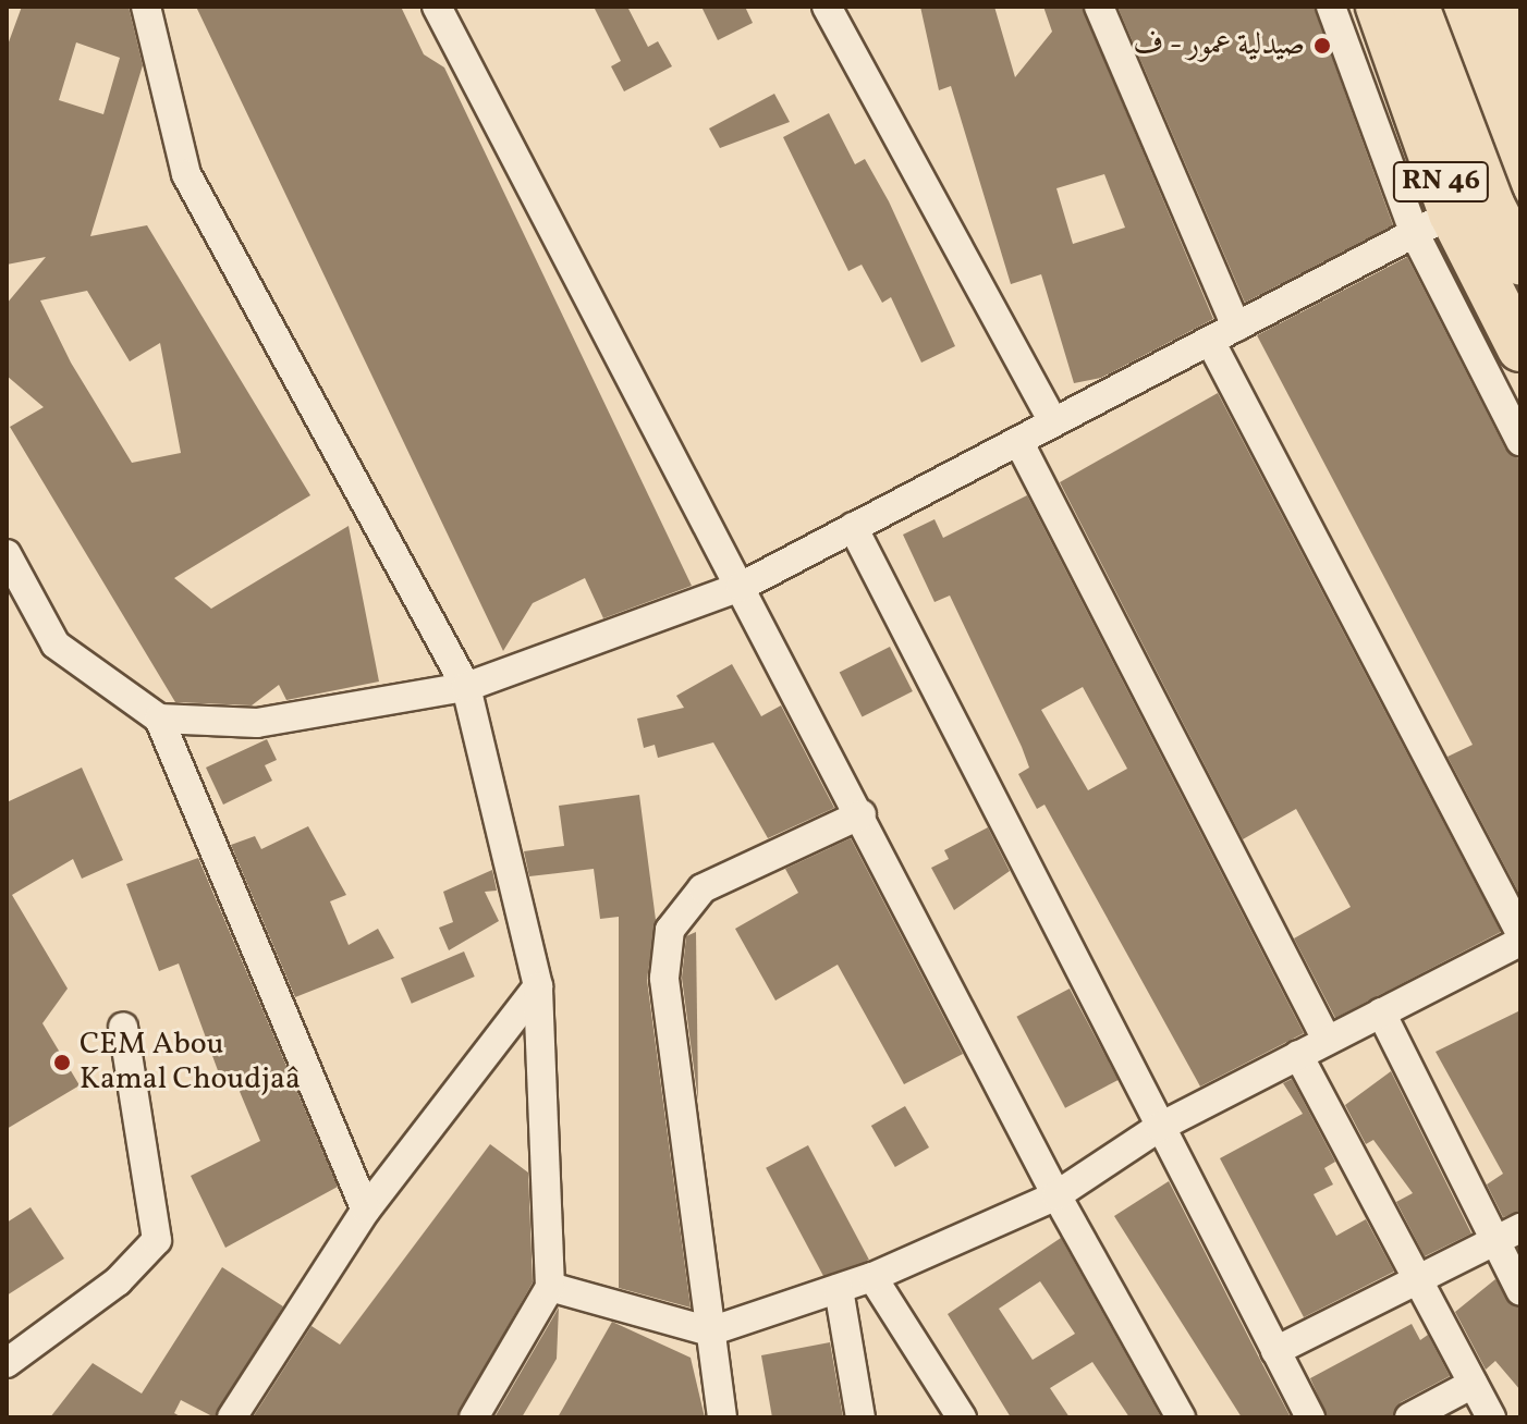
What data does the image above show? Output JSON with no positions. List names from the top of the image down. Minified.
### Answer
{"streets":{"main road":["RN 46"]},"places":["صيدلية عمور - ف","CEM Abou Kamal Choudjaâ"]}
